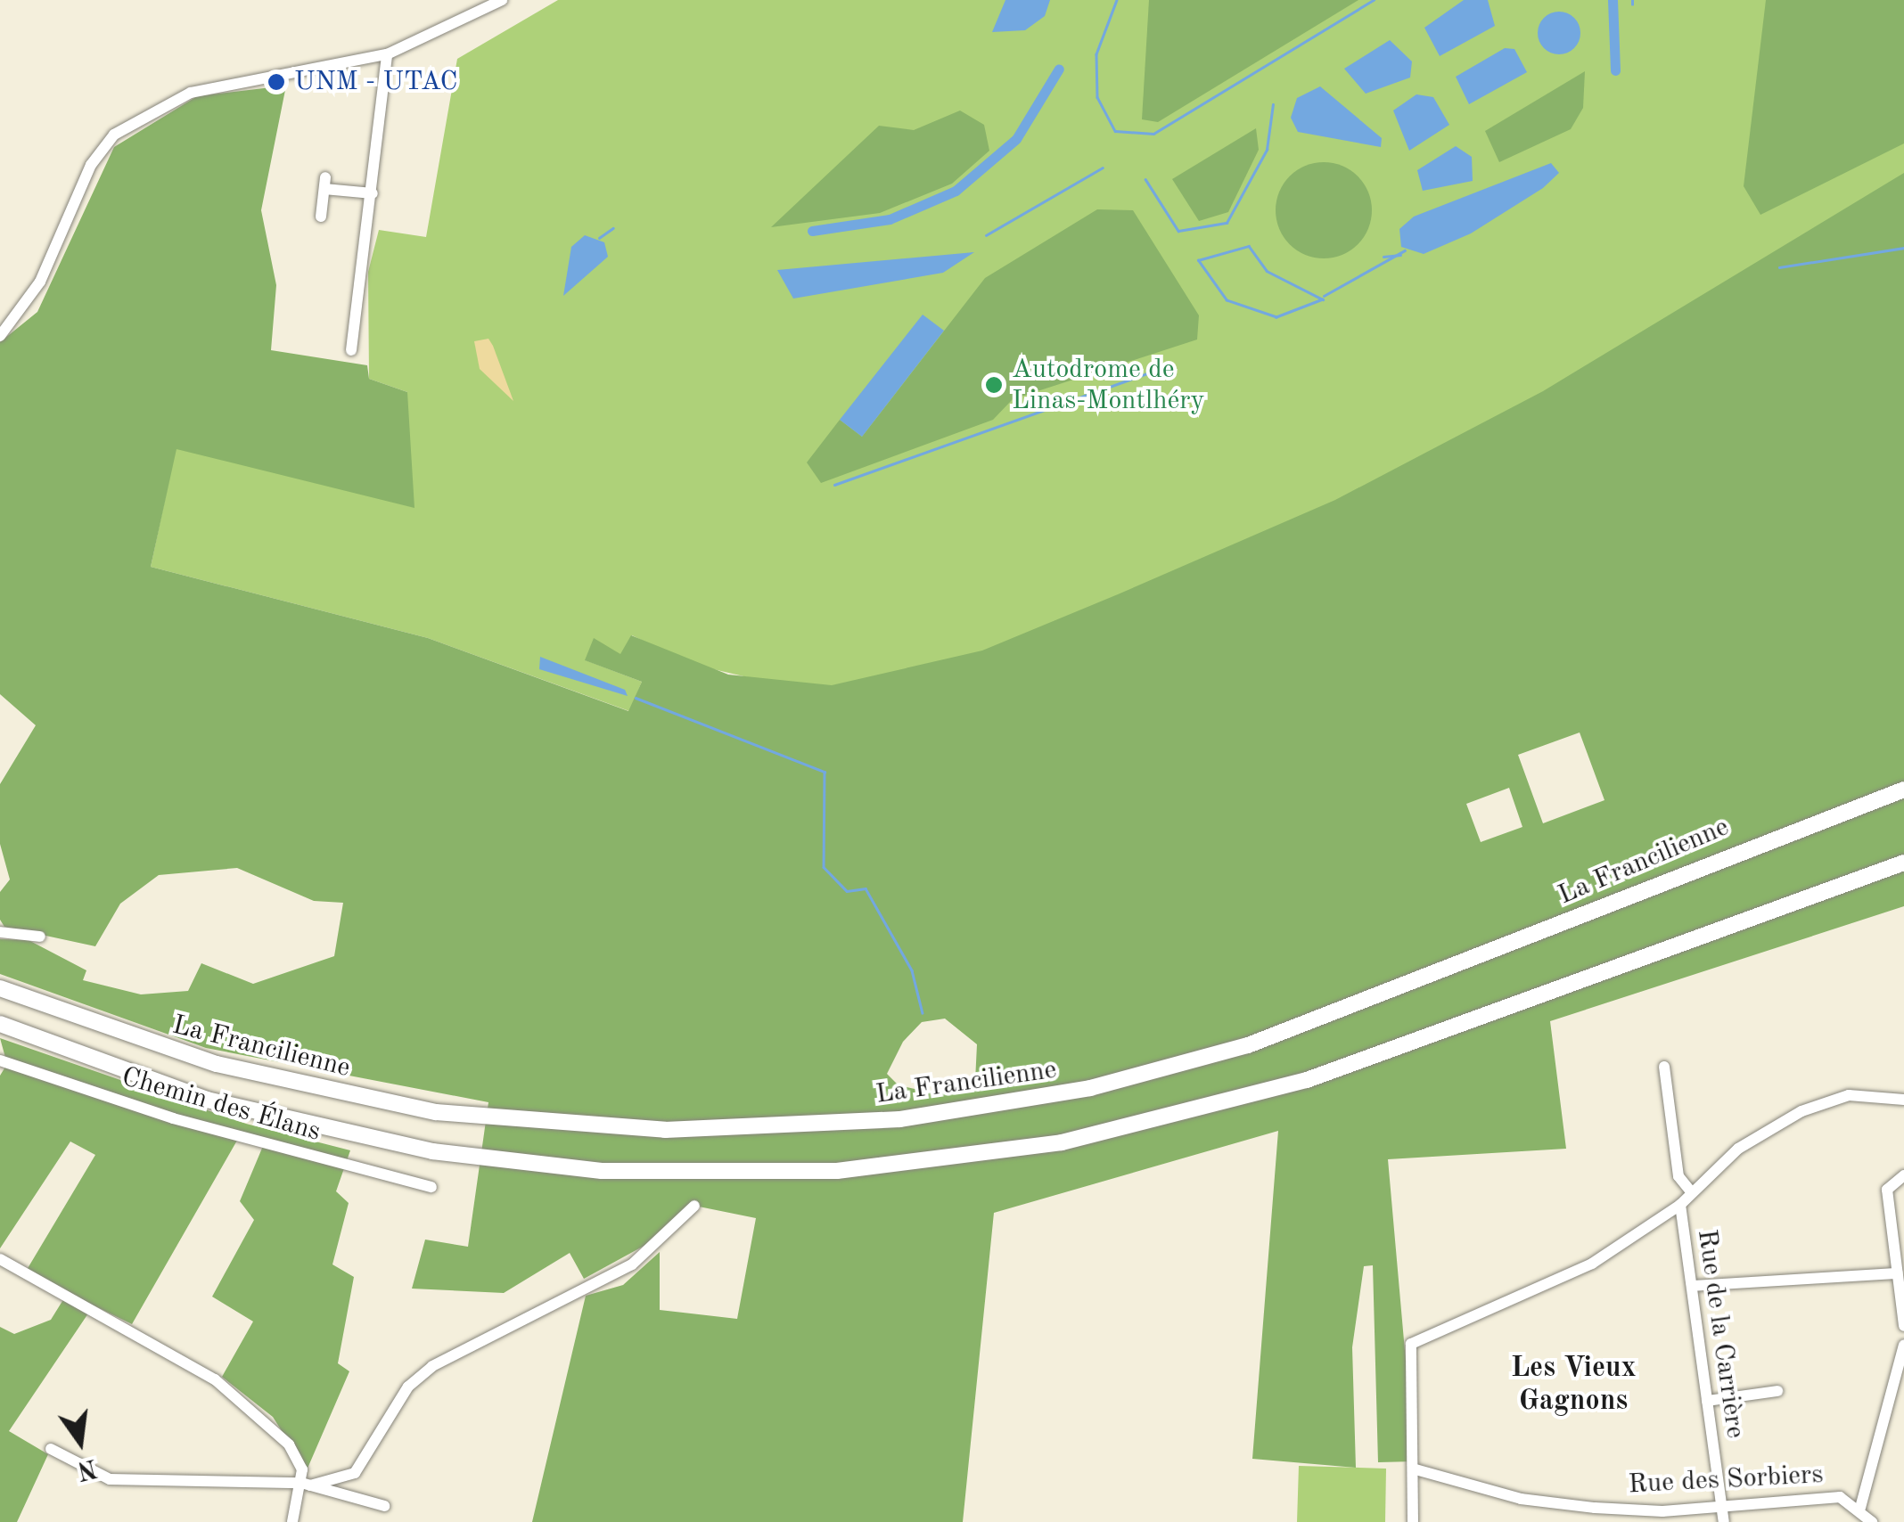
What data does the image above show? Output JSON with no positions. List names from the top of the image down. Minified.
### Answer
{"streets":{"highway":["La Francilienne"],"street":["Chemin des Élans","Rue de la Carrière","Rue des Sorbiers"]},"crossings":[["Rue de la Carrière","Rue des Sorbiers"]],"districts":["Les Vieux Gagnons"],"places":["UNM - UTAC","Autodrome de Linas-Montlhéry"],"north":"bottom"}
